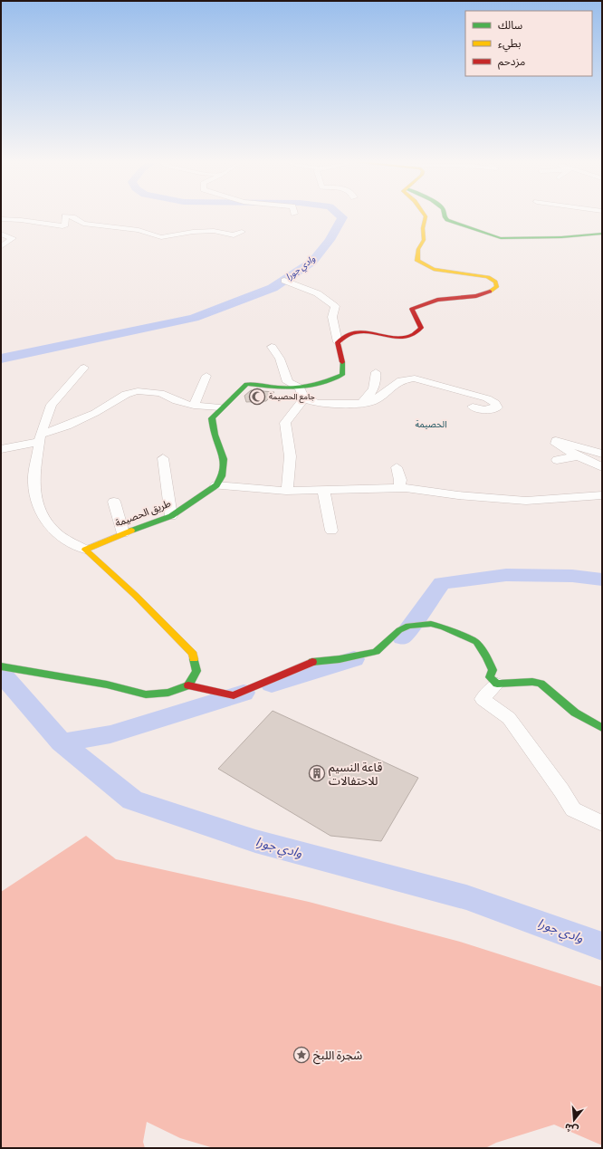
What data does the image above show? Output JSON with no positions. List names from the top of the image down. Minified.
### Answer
{"streets":{"street":["طريق الحصيمة"]},"districts":["الحصيمة"],"water":["وادي جورا"],"places":{"mosque":["جامع الحصيمة"],"building":["قاعة النسيم للاحتفالات"],"place":["شجرة اللبخ"]},"legend":["سالك","بطيء","مزدحم"],"north":"bottom"}
